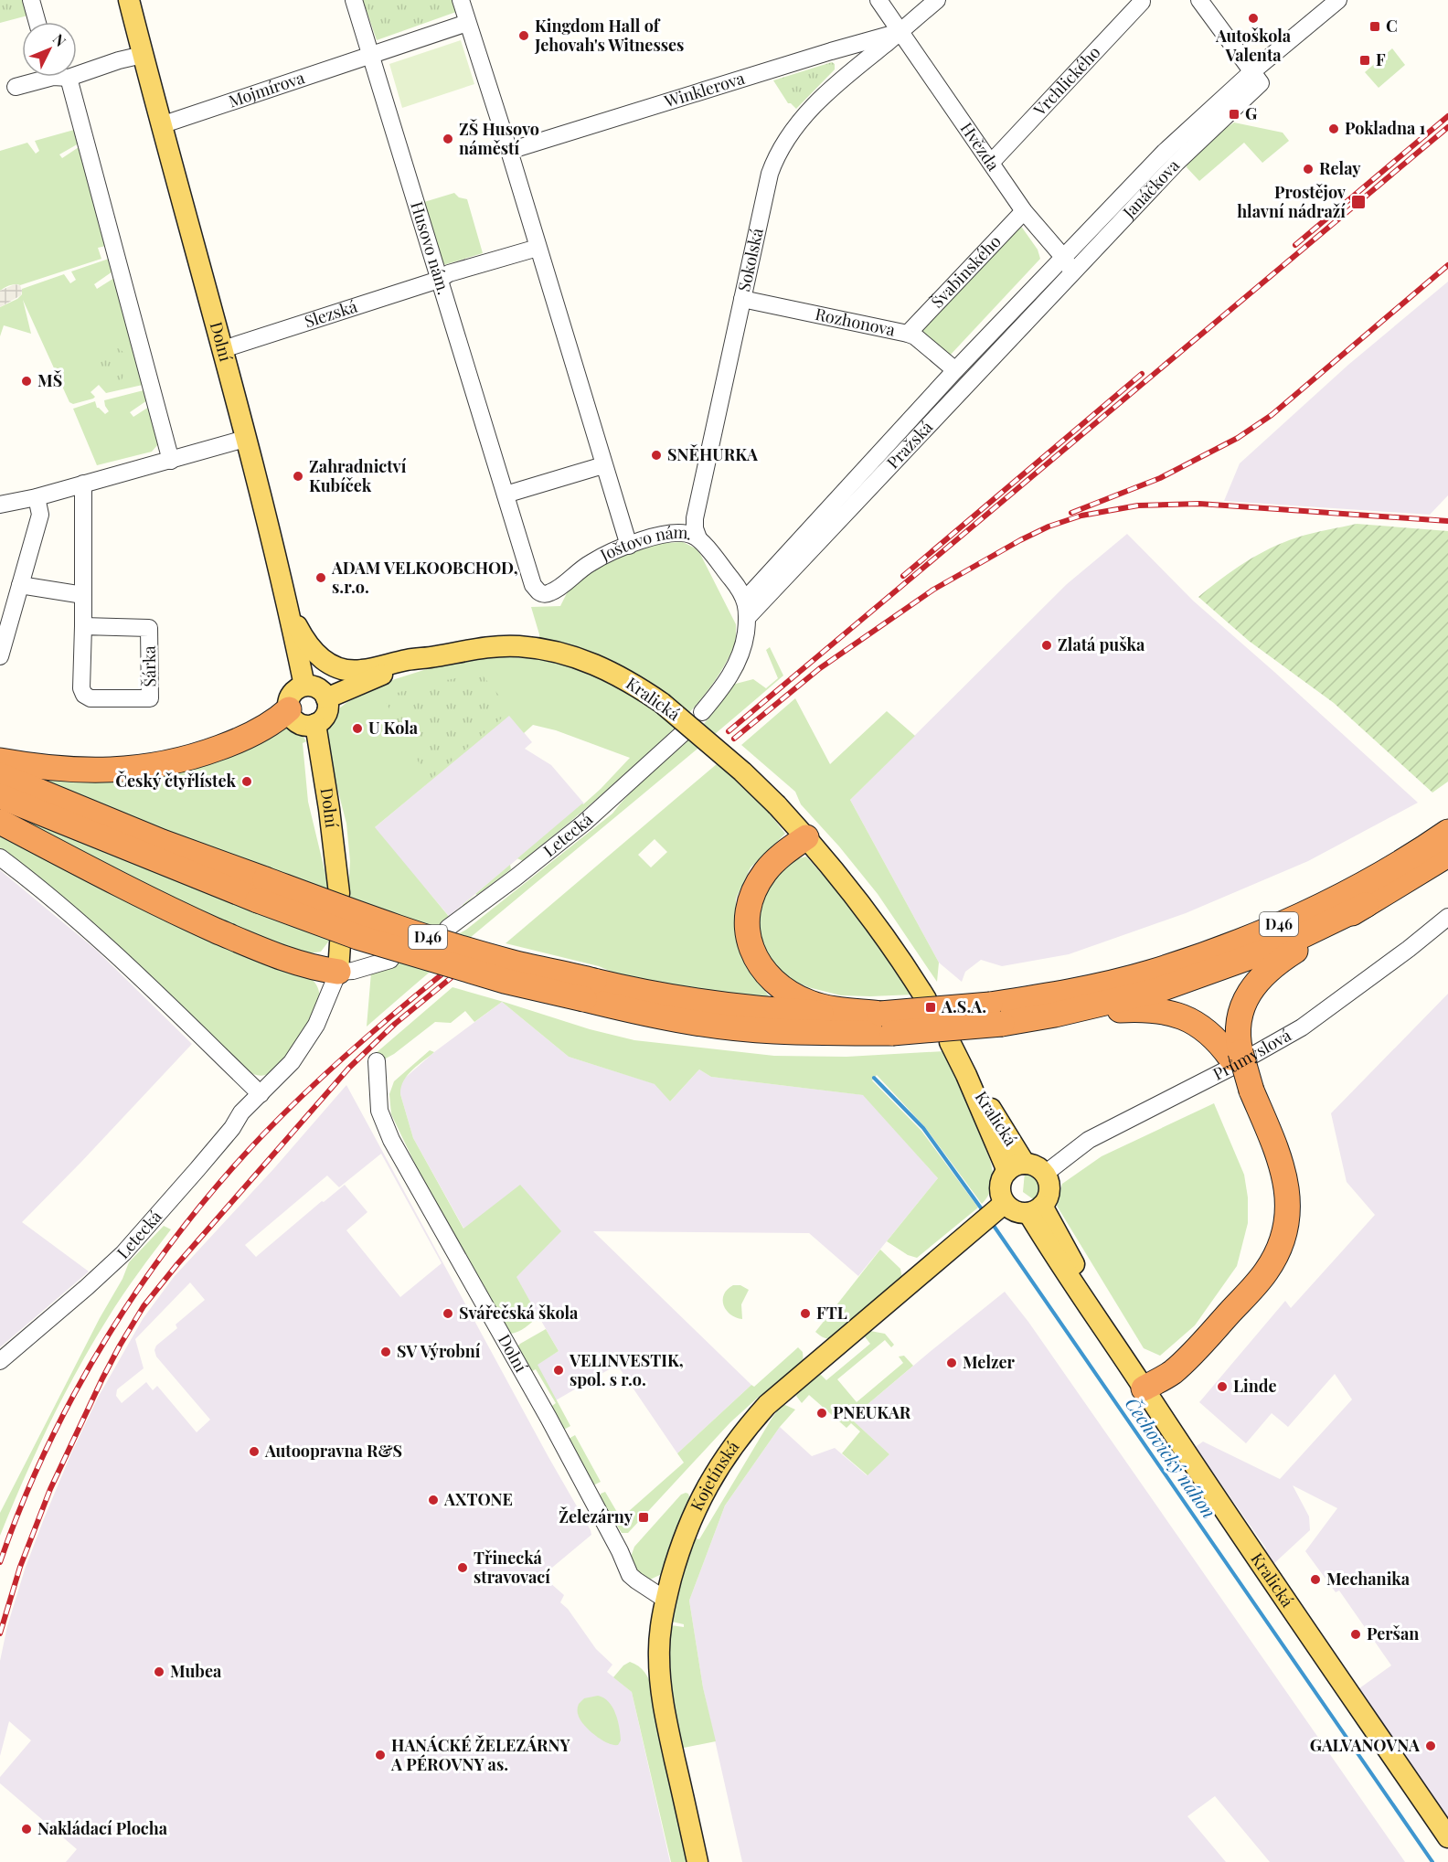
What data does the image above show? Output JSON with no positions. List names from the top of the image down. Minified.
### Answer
{"streets":{"highway":["D46"],"main road":["Dolní","Kralická","Kojetínská"],"street":["Vrchlického","Winklerova","Mojmírova","Hvězda","Janáčkova","Husovo nám.","Sokolská","Švabinského","Slezská","Rozhonova","Pražská","Joštovo nám.","Šárka","Letecká","Průmyslová"]},"crossings":[["Vrchlického","Hvězda"],["Winklerova","Hvězda"],["Winklerova","Sokolská"],["Mojmírova","Husovo nám."],["Mojmírova","Dolní"],["Hvězda","Janáčkova"],["Hvězda","Sokolská"],["Hvězda","Švabinského"],["Hvězda","Pražská"],["Janáčkova","Rozhonova"],["Janáčkova","Pražská"],["Husovo nám.","Slezská"],["Husovo nám.","Joštovo nám."],["Sokolská","Rozhonova"],["Sokolská","Joštovo nám."],["Švabinského","Rozhonova"],["Slezská","Dolní"],["Rozhonova","Pražská"],["Dolní","Kralická"],["Dolní","Kojetínská"],["Pražská","Joštovo nám."],["Kralická","Průmyslová"],["Kralická","Kojetínská"],["Průmyslová","Kojetínská"]],"water":["Čechovický náhon"],"places":{"other":["Autoškola Valenta","Kingdom Hall of Jehovah's Witnesses","Pokladna 1","ZŠ Husovo náměstí","Relay","MŠ","SNĚHURKA","Zahradnictví Kubíček","ADAM VELKOOBCHOD, s.r.o.","Zlatá puška","U Kola","Český čtyřlístek","Svářečská škola","FTL","SV Výrobní","Melzer","VELINVESTIK, spol. s r.o.","Linde","PNEUKAR","Autoopravna R&S","AXTONE","Třinecká stravovací","Mechanika","Peršan","Mubea","GALVANOVNA","HANÁCKÉ ŽELEZÁRNY A PÉROVNY as.","Nakládací Plocha"],"transit":["C","F","G","Prostějov hlavní nádraží","A.S.A.","Železárny"]},"north":"top right"}
